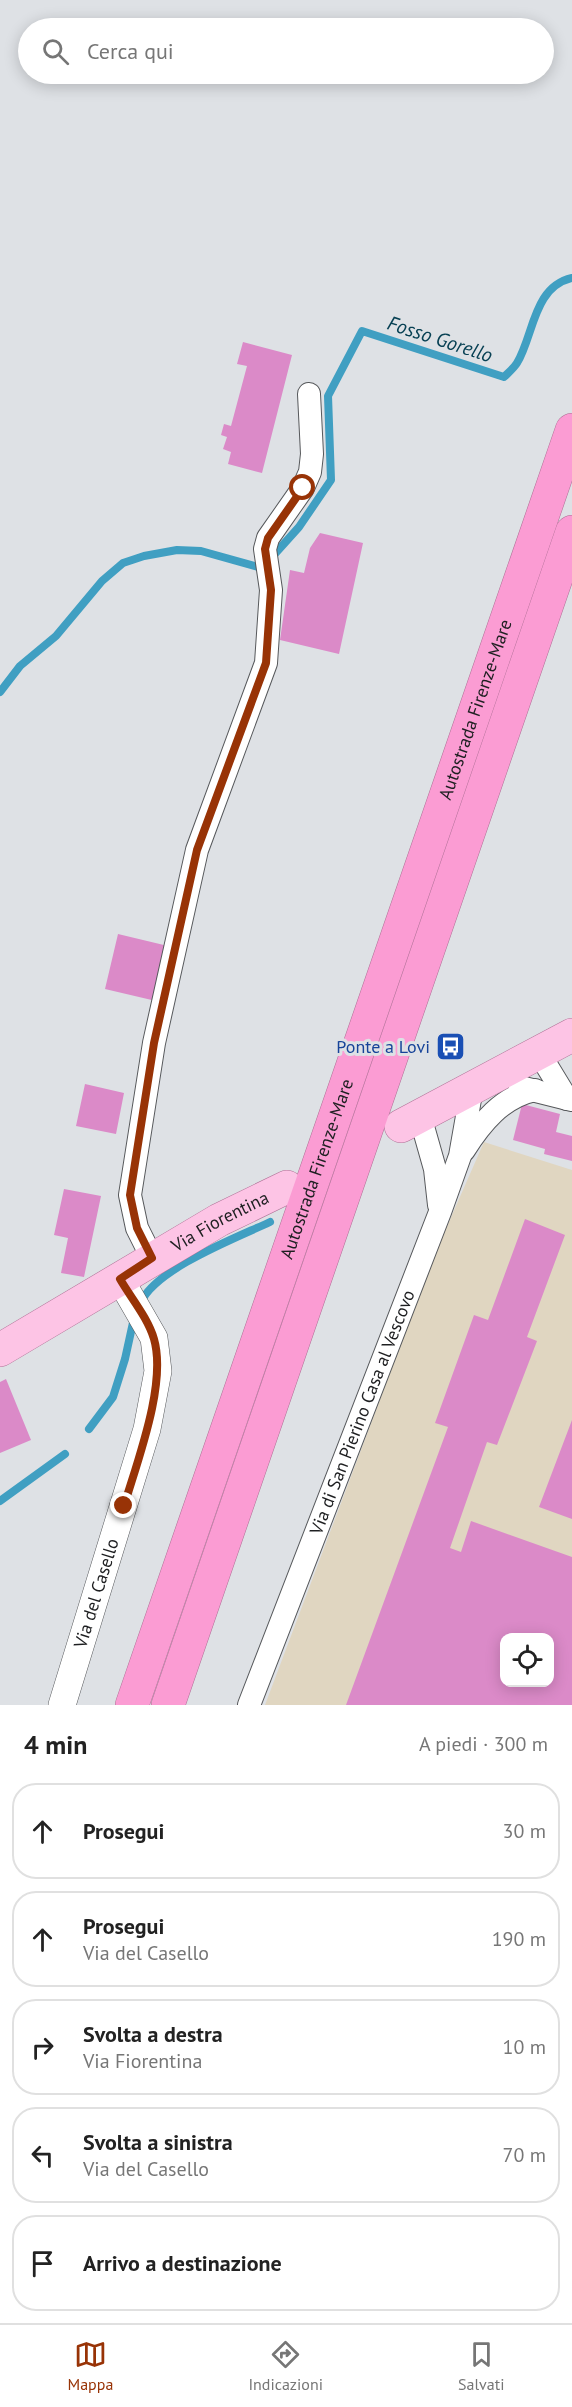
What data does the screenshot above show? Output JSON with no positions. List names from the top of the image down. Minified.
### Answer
{"streets":{"highway":["Autostrada Firenze-Mare"],"main road":["Via Fiorentina"],"street":["Via di San Pierino Casa al Vescovo","Via del Casello"]},"crossings":[["Via Fiorentina","Via del Casello"]],"water":["Fosso Gorello"],"places":{"bus stop":["Ponte a Lovi"]},"page":{"search":"Cerca qui","heading":["4 min","A piedi · 300 m"],"list":[["Prosegui","30 m"],["Prosegui","Via del Casello","190 m"],["Svolta a destra","Via Fiorentina","10 m"],["Svolta a sinistra","Via del Casello","70 m"],"Arrivo a destinazione"],"nav":["Mappa","Indicazioni","Salvati"]}}
